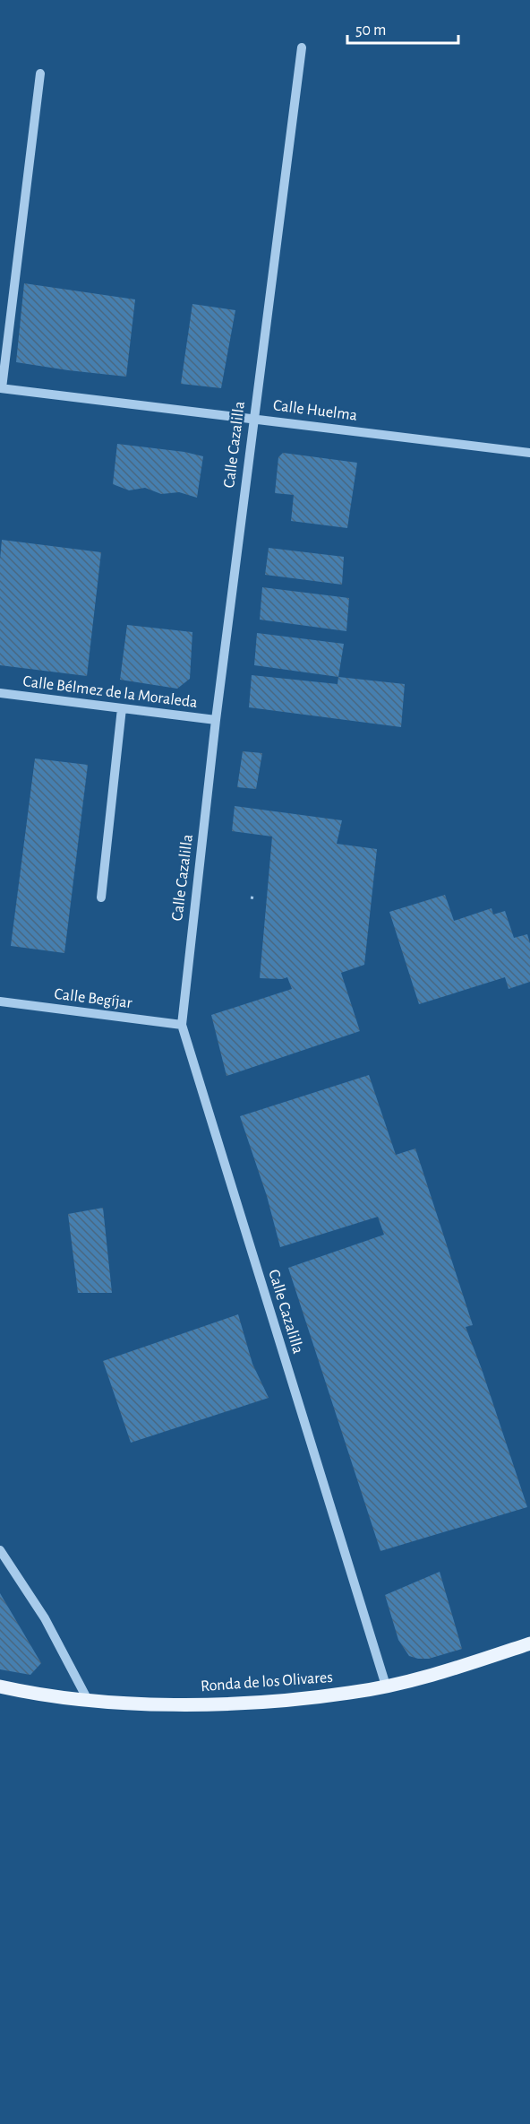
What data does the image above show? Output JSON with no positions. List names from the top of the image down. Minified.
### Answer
{"streets":{"main road":["Ronda de los Olivares"],"street":["Calle Huelma","Calle Cazalilla","Calle Bélmez de la Moraleda","Calle Begíjar"]},"crossings":[["Calle Huelma","Calle Cazalilla"],["Calle Cazalilla","Calle Bélmez de la Moraleda"],["Calle Cazalilla","Calle Begíjar"],["Calle Cazalilla","Ronda de los Olivares"]],"scale_bar":"50 m"}
